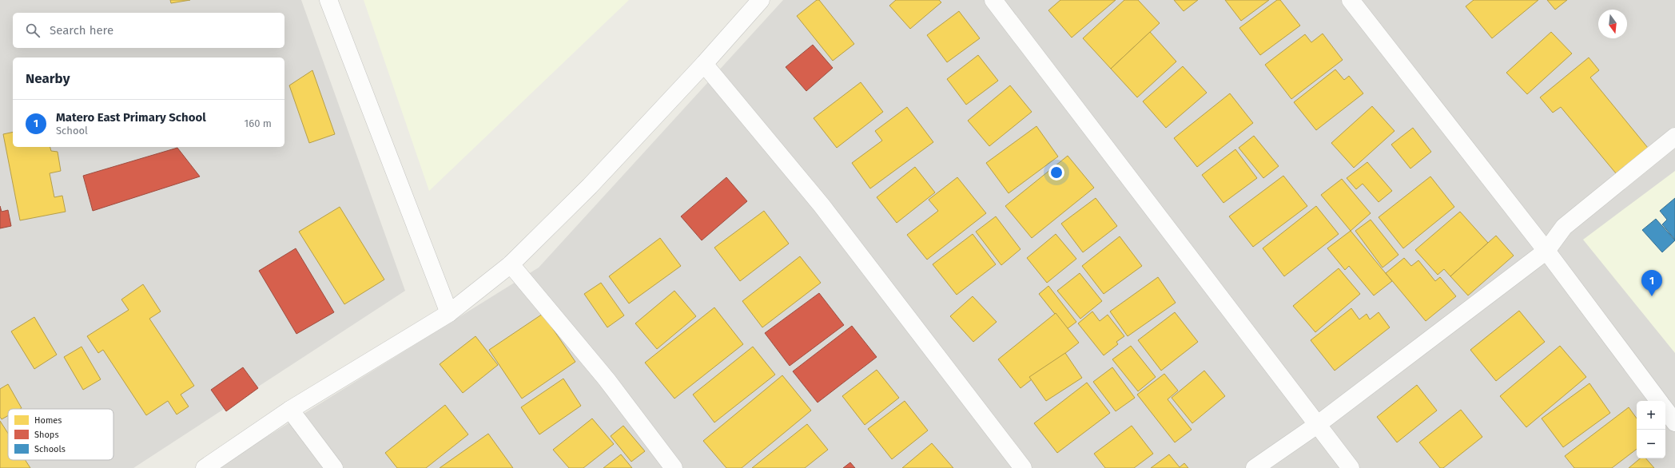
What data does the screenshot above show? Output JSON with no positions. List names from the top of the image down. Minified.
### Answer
{"legend":["Homes","Shops","Schools"],"north":"bottom","page":{"search":"Search here","heading":"Nearby","list":[{"mark":"1","name":"Matero East Primary School","note":"School","value":"160 m"}],"pins":"1","map_buttons":["+","−"]}}
